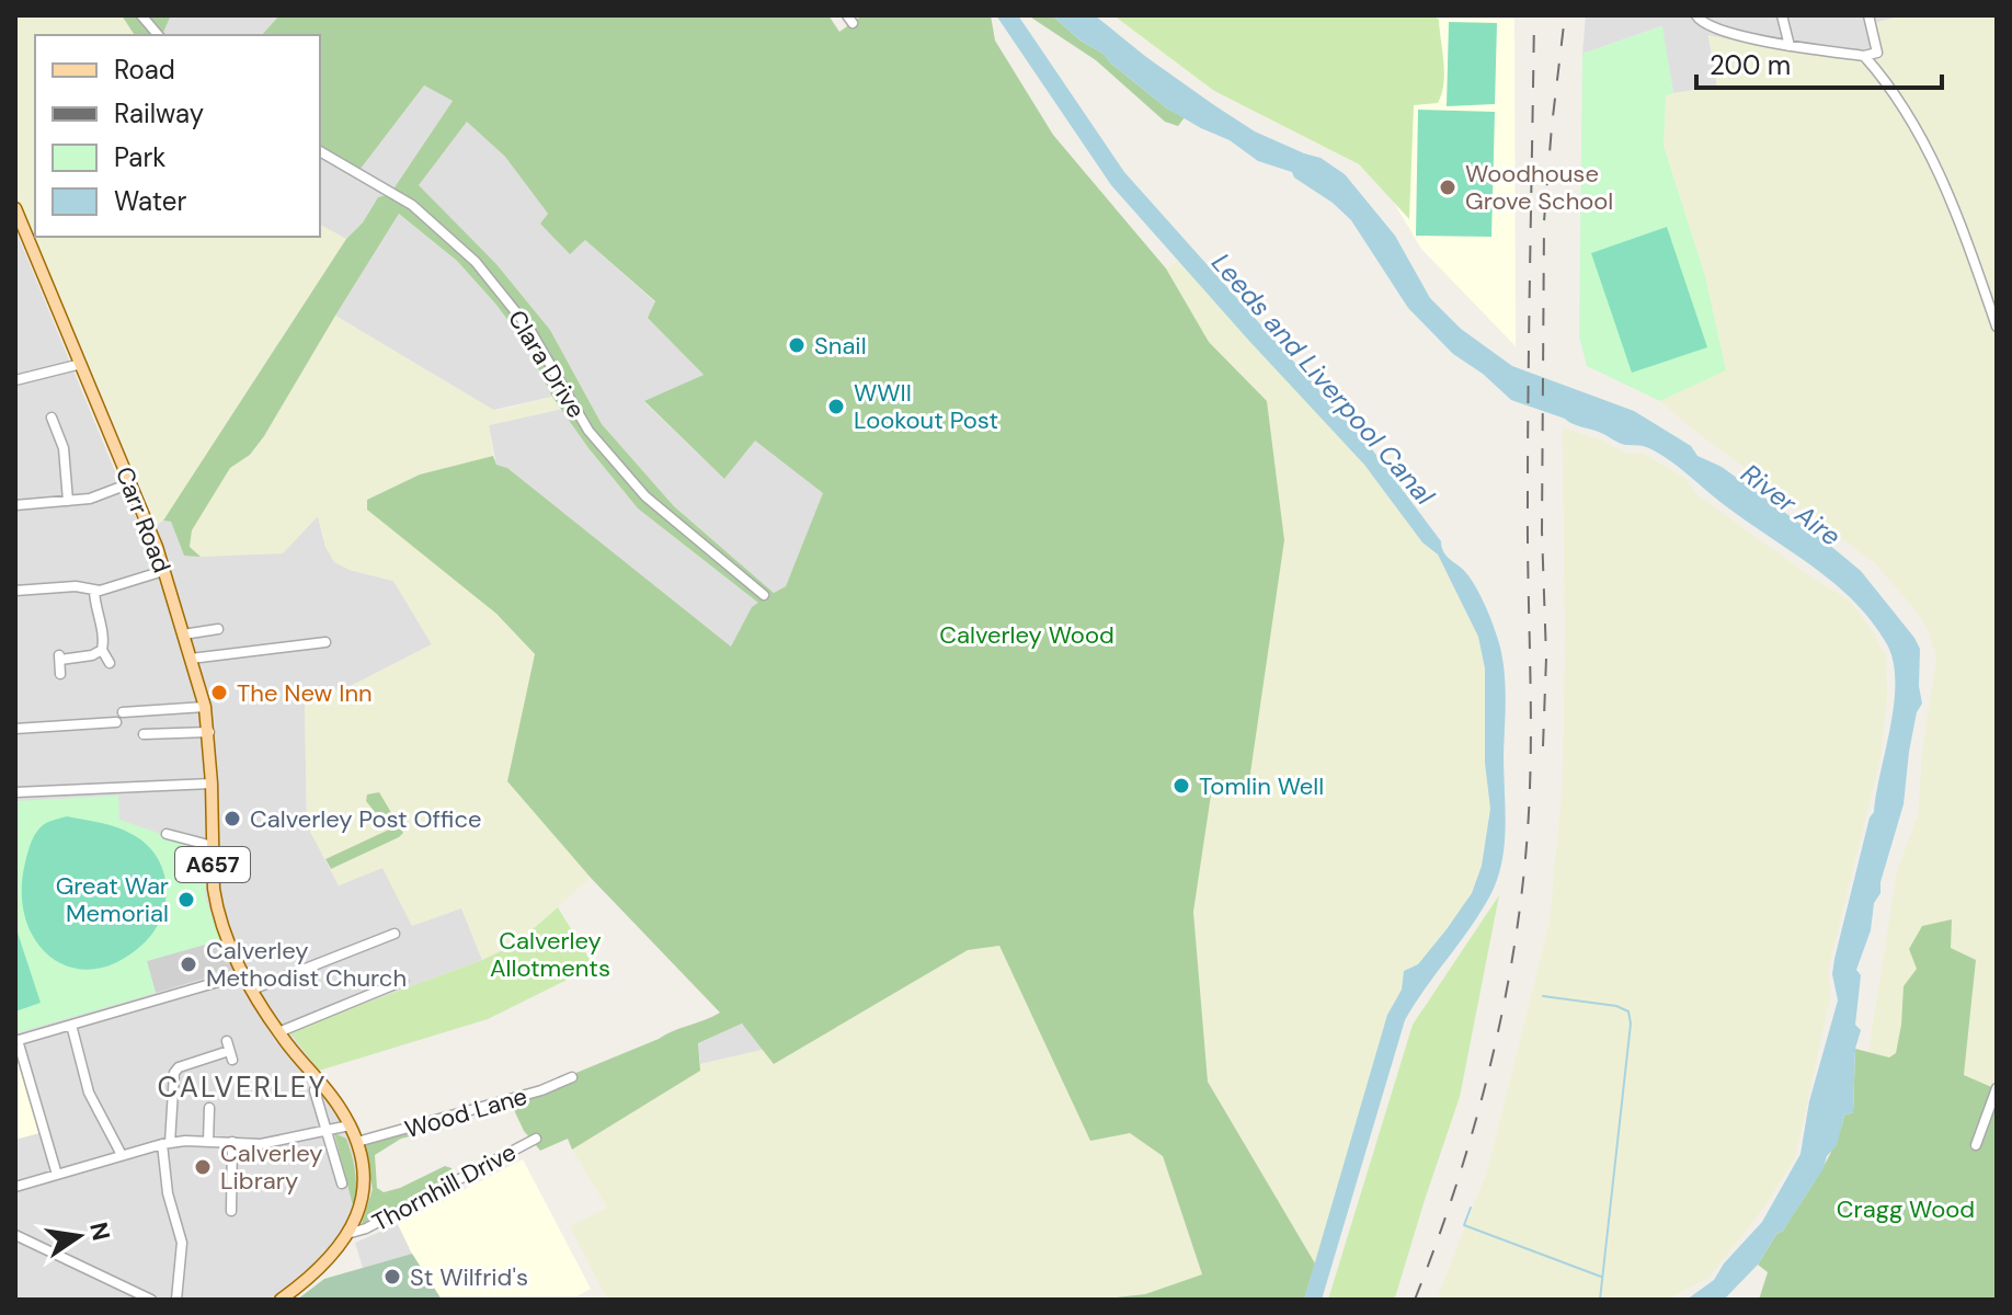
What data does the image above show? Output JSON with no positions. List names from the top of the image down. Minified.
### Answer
{"streets":{"main road":["Carr Road","A657"],"street":["Clara Drive","Wood Lane","Thornhill Drive"]},"crossings":[["Carr Road","A657"],["Carr Road","Wood Lane"],["Carr Road","Thornhill Drive"],["A657","Thornhill Drive"]],"districts":["CALVERLEY"],"water":["Leeds and Liverpool Canal","River Aire"],"parks":["Calverley Wood","Calverley Allotments","Cragg Wood"],"places":["Woodhouse Grove School","Snail","WWII Lookout Post","The New Inn","Tomlin Well","Calverley Post Office","Great War Memorial","Calverley Methodist Church","Calverley Library","St Wilfrid's"],"legend":["Road","Railway","Park","Water"],"scale_bar":"200 m","north":"right"}
